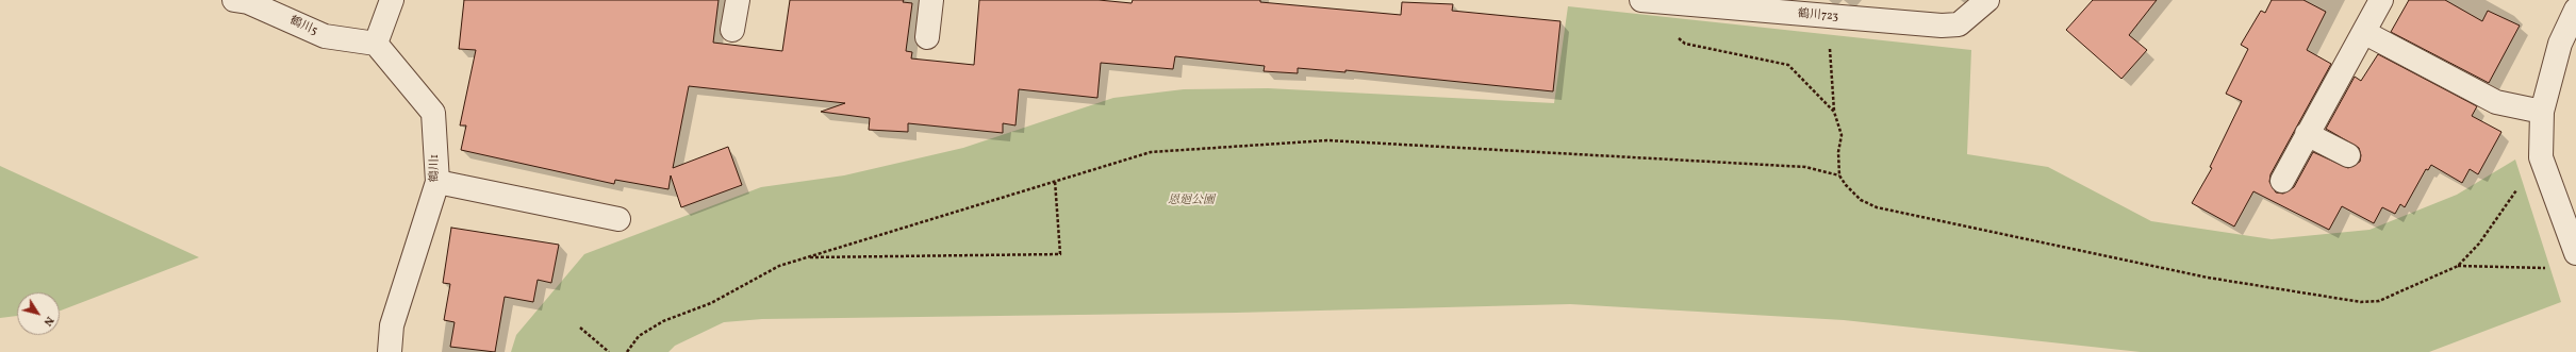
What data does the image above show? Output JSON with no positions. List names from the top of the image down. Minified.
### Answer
{"streets":{"street":["鶴川723","鶴川5","鶴川1"]},"crossings":[["鶴川5","鶴川1"]],"parks":["恩廻公園"],"north":"bottom right"}
